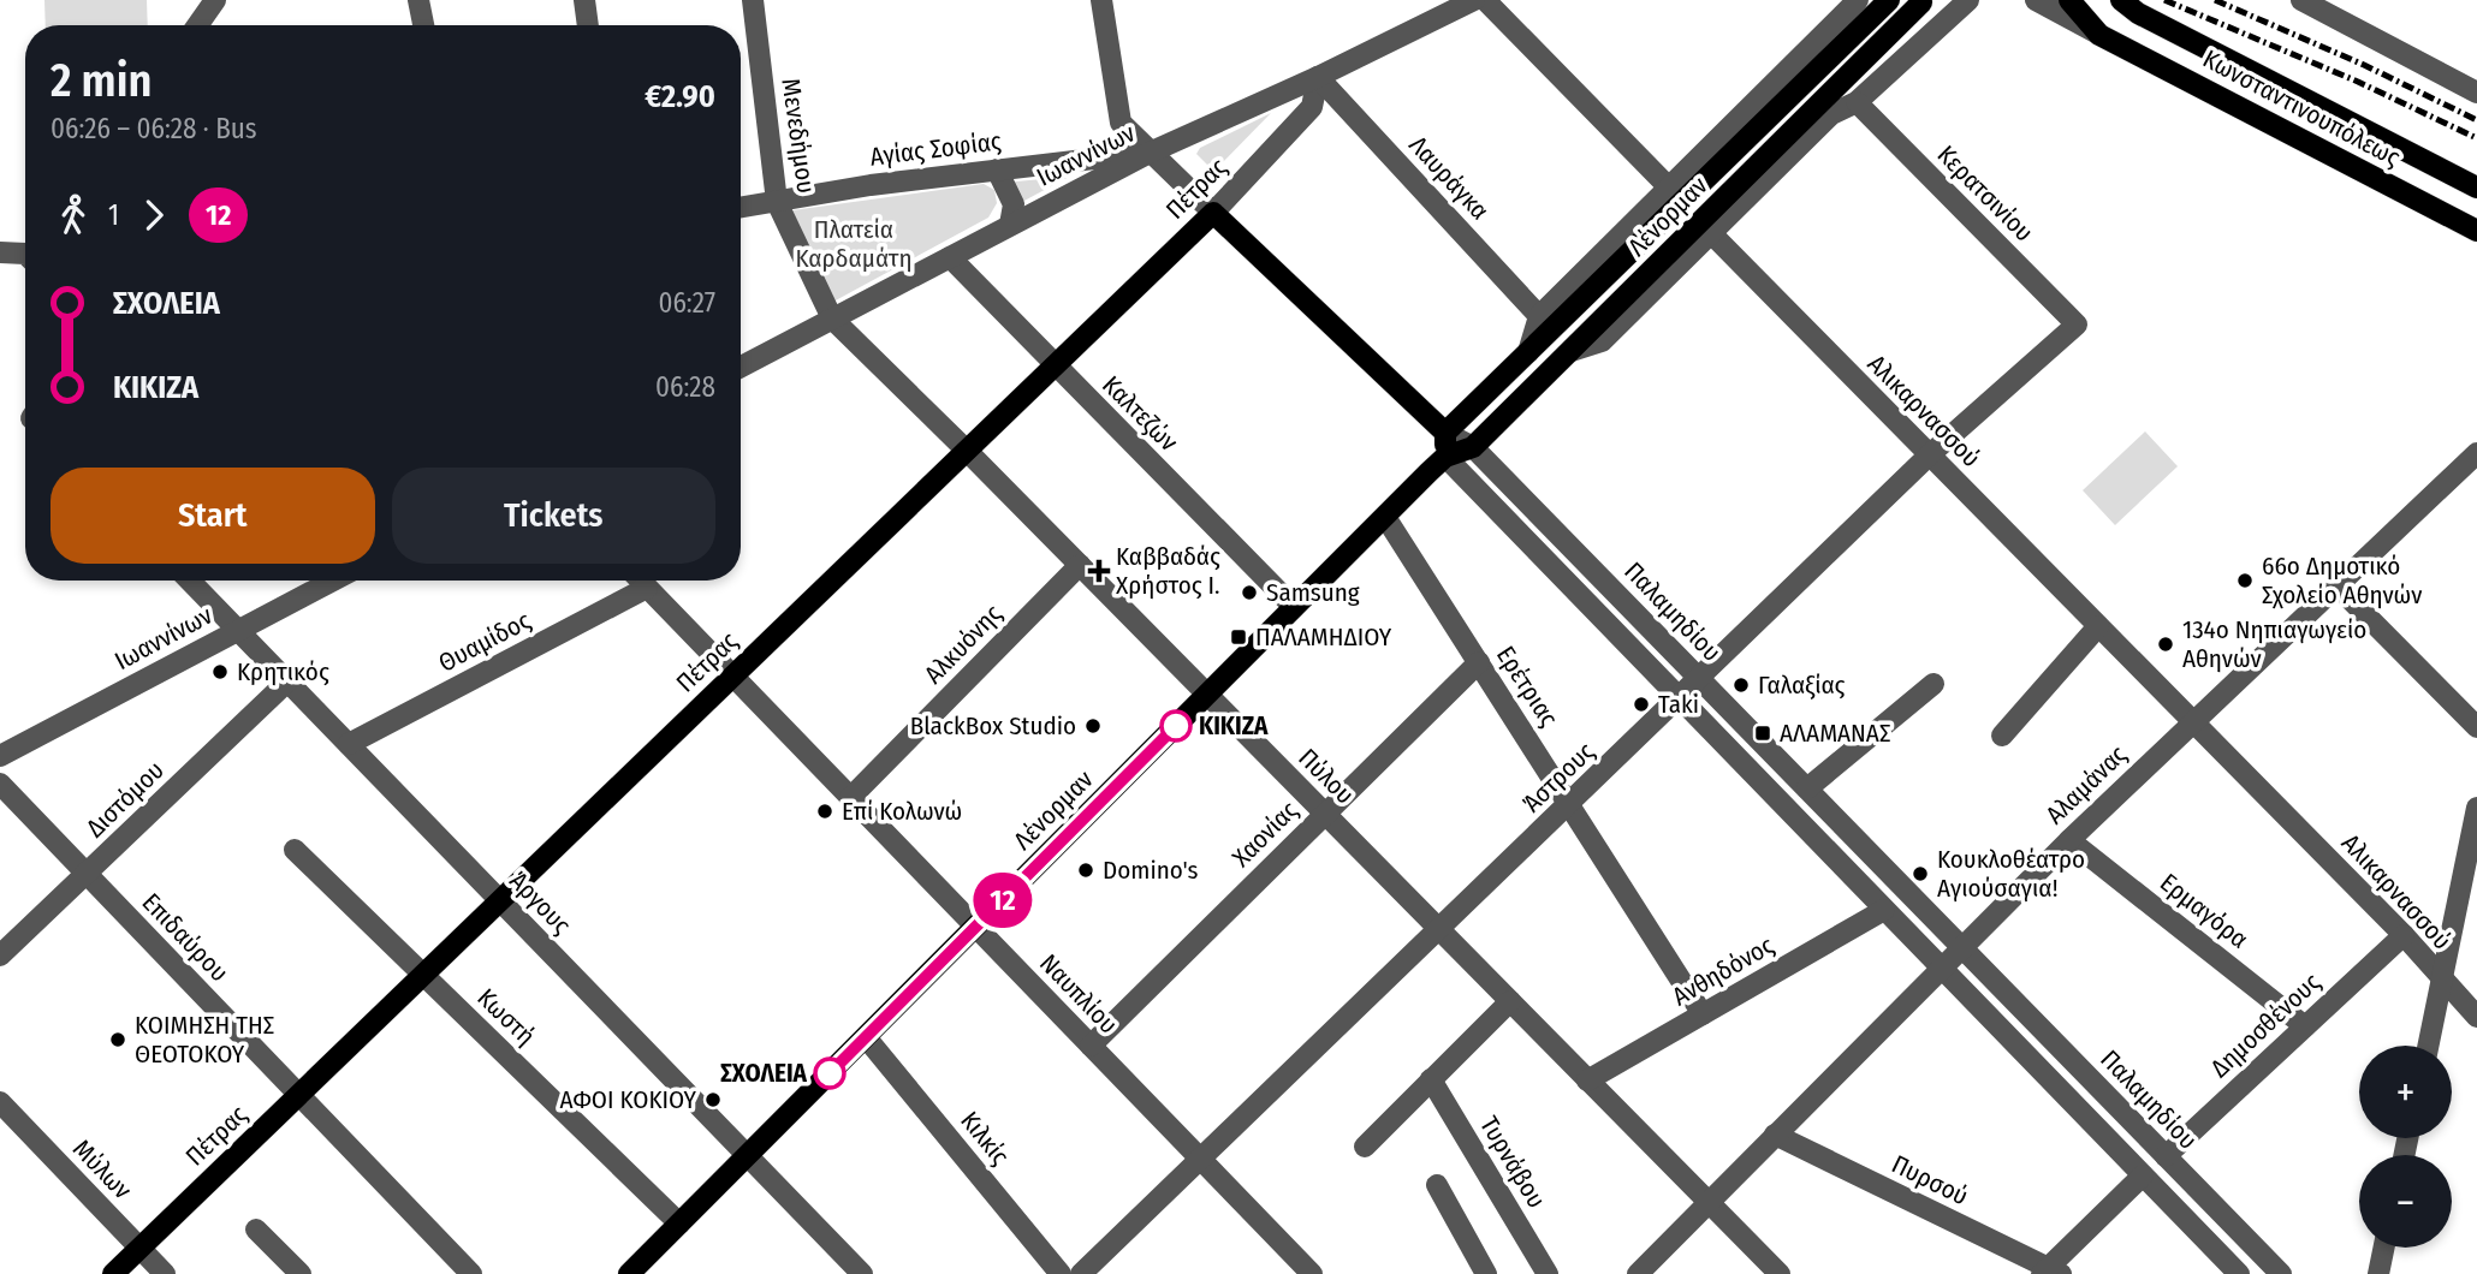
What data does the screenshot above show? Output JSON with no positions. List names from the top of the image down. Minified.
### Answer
{"streets":{"main road":["Κωνσταντινουπόλεως","Πέτρας","Λένορμαν","Παλαμηδίου"],"street":["Μενεδήμου","Αγίας Σοφίας","Ιωαννίνων","Λαυράγκα","Κερατσινίου","Αλικαρνασσού","Καλτεζών","Θυαμίδος","Αλκυόνης","Ερέτριας","Πύλου","Άστρους","Αλαμάνας","Διστόμου","Χαονίας","Άργους","Ερμαγόρα","Επιδαύρου","Ανθηδόνος","Ναυπλίου","Κωστή","Δημοσθένους","Κιλκίς","Τυρνάβου","Μύλων","Πυρσού"]},"crossings":[["Μενεδήμου","Αγίας Σοφίας"],["Μενεδήμου","Ιωαννίνων"],["Μενεδήμου","Πύλου"],["Αγίας Σοφίας","Ιωαννίνων"],["Αγίας Σοφίας","Παλαμηδίου"],["Ιωαννίνων","Λαυράγκα"],["Ιωαννίνων","Πέτρας"],["Ιωαννίνων","Καλτεζών"],["Ιωαννίνων","Παλαμηδίου"],["Ιωαννίνων","Πύλου"],["Ιωαννίνων","Άργους"],["Λαυράγκα","Πέτρας"],["Λαυράγκα","Λένορμαν"],["Πέτρας","Καλτεζών"],["Πέτρας","Παλαμηδίου"],["Πέτρας","Πύλου"],["Πέτρας","Άργους"],["Πέτρας","Επιδαύρου"],["Πέτρας","Ναυπλίου"],["Πέτρας","Κωστή"],["Πέτρας","Μύλων"],["Κερατσινίου","Άστρους"],["Λένορμαν","Καλτεζών"],["Λένορμαν","Παλαμηδίου"],["Λένορμαν","Ερέτριας"],["Λένορμαν","Πύλου"],["Λένορμαν","Άργους"],["Λένορμαν","Ναυπλίου"],["Λένορμαν","Κωστή"],["Λένορμαν","Κιλκίς"],["Αλικαρνασσού","Άστρους"],["Αλικαρνασσού","Αλαμάνας"],["Αλικαρνασσού","Δημοσθένους"],["Παλαμηδίου","Άστρους"],["Παλαμηδίου","Αλαμάνας"],["Παλαμηδίου","Δημοσθένους"],["Θυαμίδος","Άργους"],["Θυαμίδος","Ναυπλίου"],["Αλκυόνης","Πύλου"],["Αλκυόνης","Ναυπλίου"],["Ερέτριας","Άστρους"],["Ερέτριας","Χαονίας"],["Ερέτριας","Ανθηδόνος"],["Πύλου","Άστρους"],["Πύλου","Αλαμάνας"],["Πύλου","Χαονίας"],["Πύλου","Ανθηδόνος"],["Άστρους","Ναυπλίου"],["Αλαμάνας","Ερμαγόρα"],["Αλαμάνας","Πυρσού"],["Διστόμου","Άργους"],["Διστόμου","Επιδαύρου"],["Χαονίας","Ναυπλίου"],["Ερμαγόρα","Δημοσθένους"]],"parks":["Πλατεία Καρδαμάτη"],"places":{"health":["Καββαδάς Χρήστος Ι."],"other":["66ο Δημοτικό Σχολείο Αθηνών","Samsung","134ο Νηπιαγωγείο Αθηνών","Κρητικός","Γαλαξίας","Taki","BlackBox Studio","ΚΙΚΙΖΑ","Επί Κολωνώ","Domino's","Κουκλοθέατρο Αγιούσαγια!","ΚΟΙΜΗΣΗ ΤΗΣ ΘΕΟΤΟΚΟΥ","ΣΧΟΛΕΙΑ","ΑΦΟΙ ΚΟΚΙΟΥ"],"transit":["ΠΑΛΑΜΗΔΙΟΥ","ΑΛΑΜΑΝΑΣ"]},"lines":["bus line 12"],"page":{"on_map":"12","heading":["2 min","06:26 – 06:28 · Bus","€2.90"],"legs":["1","12"],"list":[{"name":"ΣΧΟΛΕΙΑ","value":"06:27"},{"name":"ΚΙΚΙΖΑ","value":"06:28"}],"buttons":["Start","Tickets"],"map_buttons":["+","−"]}}
